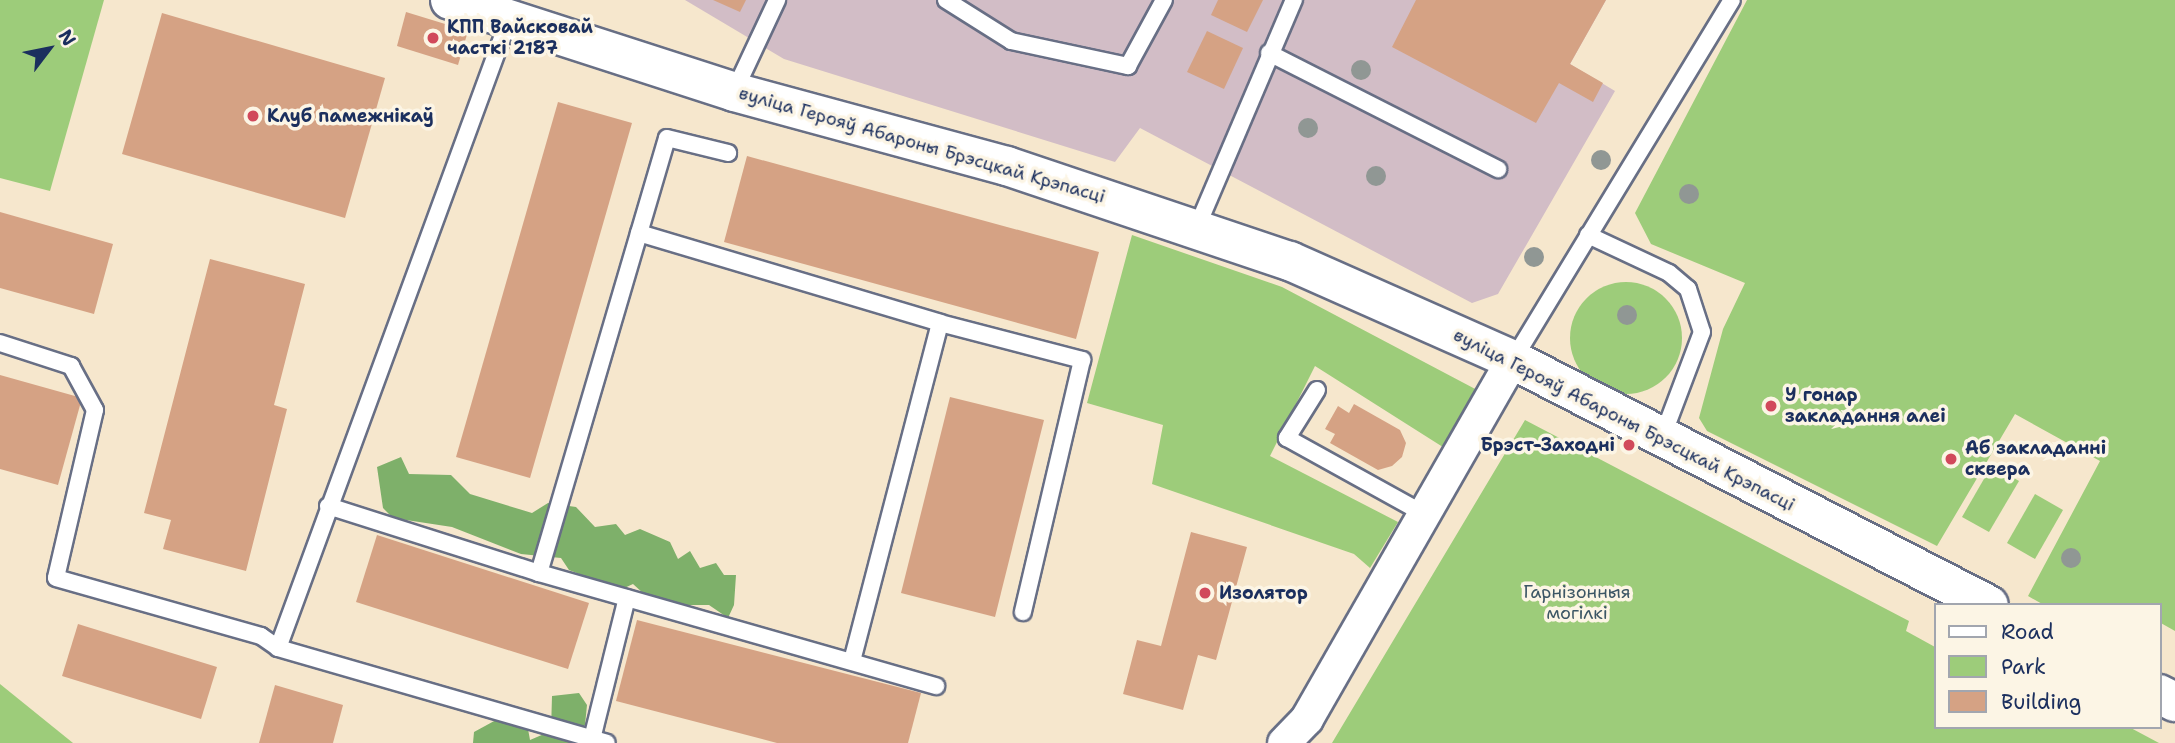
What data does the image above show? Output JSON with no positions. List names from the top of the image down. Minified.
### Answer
{"streets":{"main road":["вуліца Герояў Абароны Брэсцкай Крэпасці"]},"parks":["Гарнізонныя могілкі"],"places":["КПП Вайсковай часткі 2187","Клуб памежнікаў","У гонар закладання алеі","Брэст-Заходні","Аб закладанні сквера","Изолятор"],"legend":["Road","Park","Building"],"north":"top right"}
